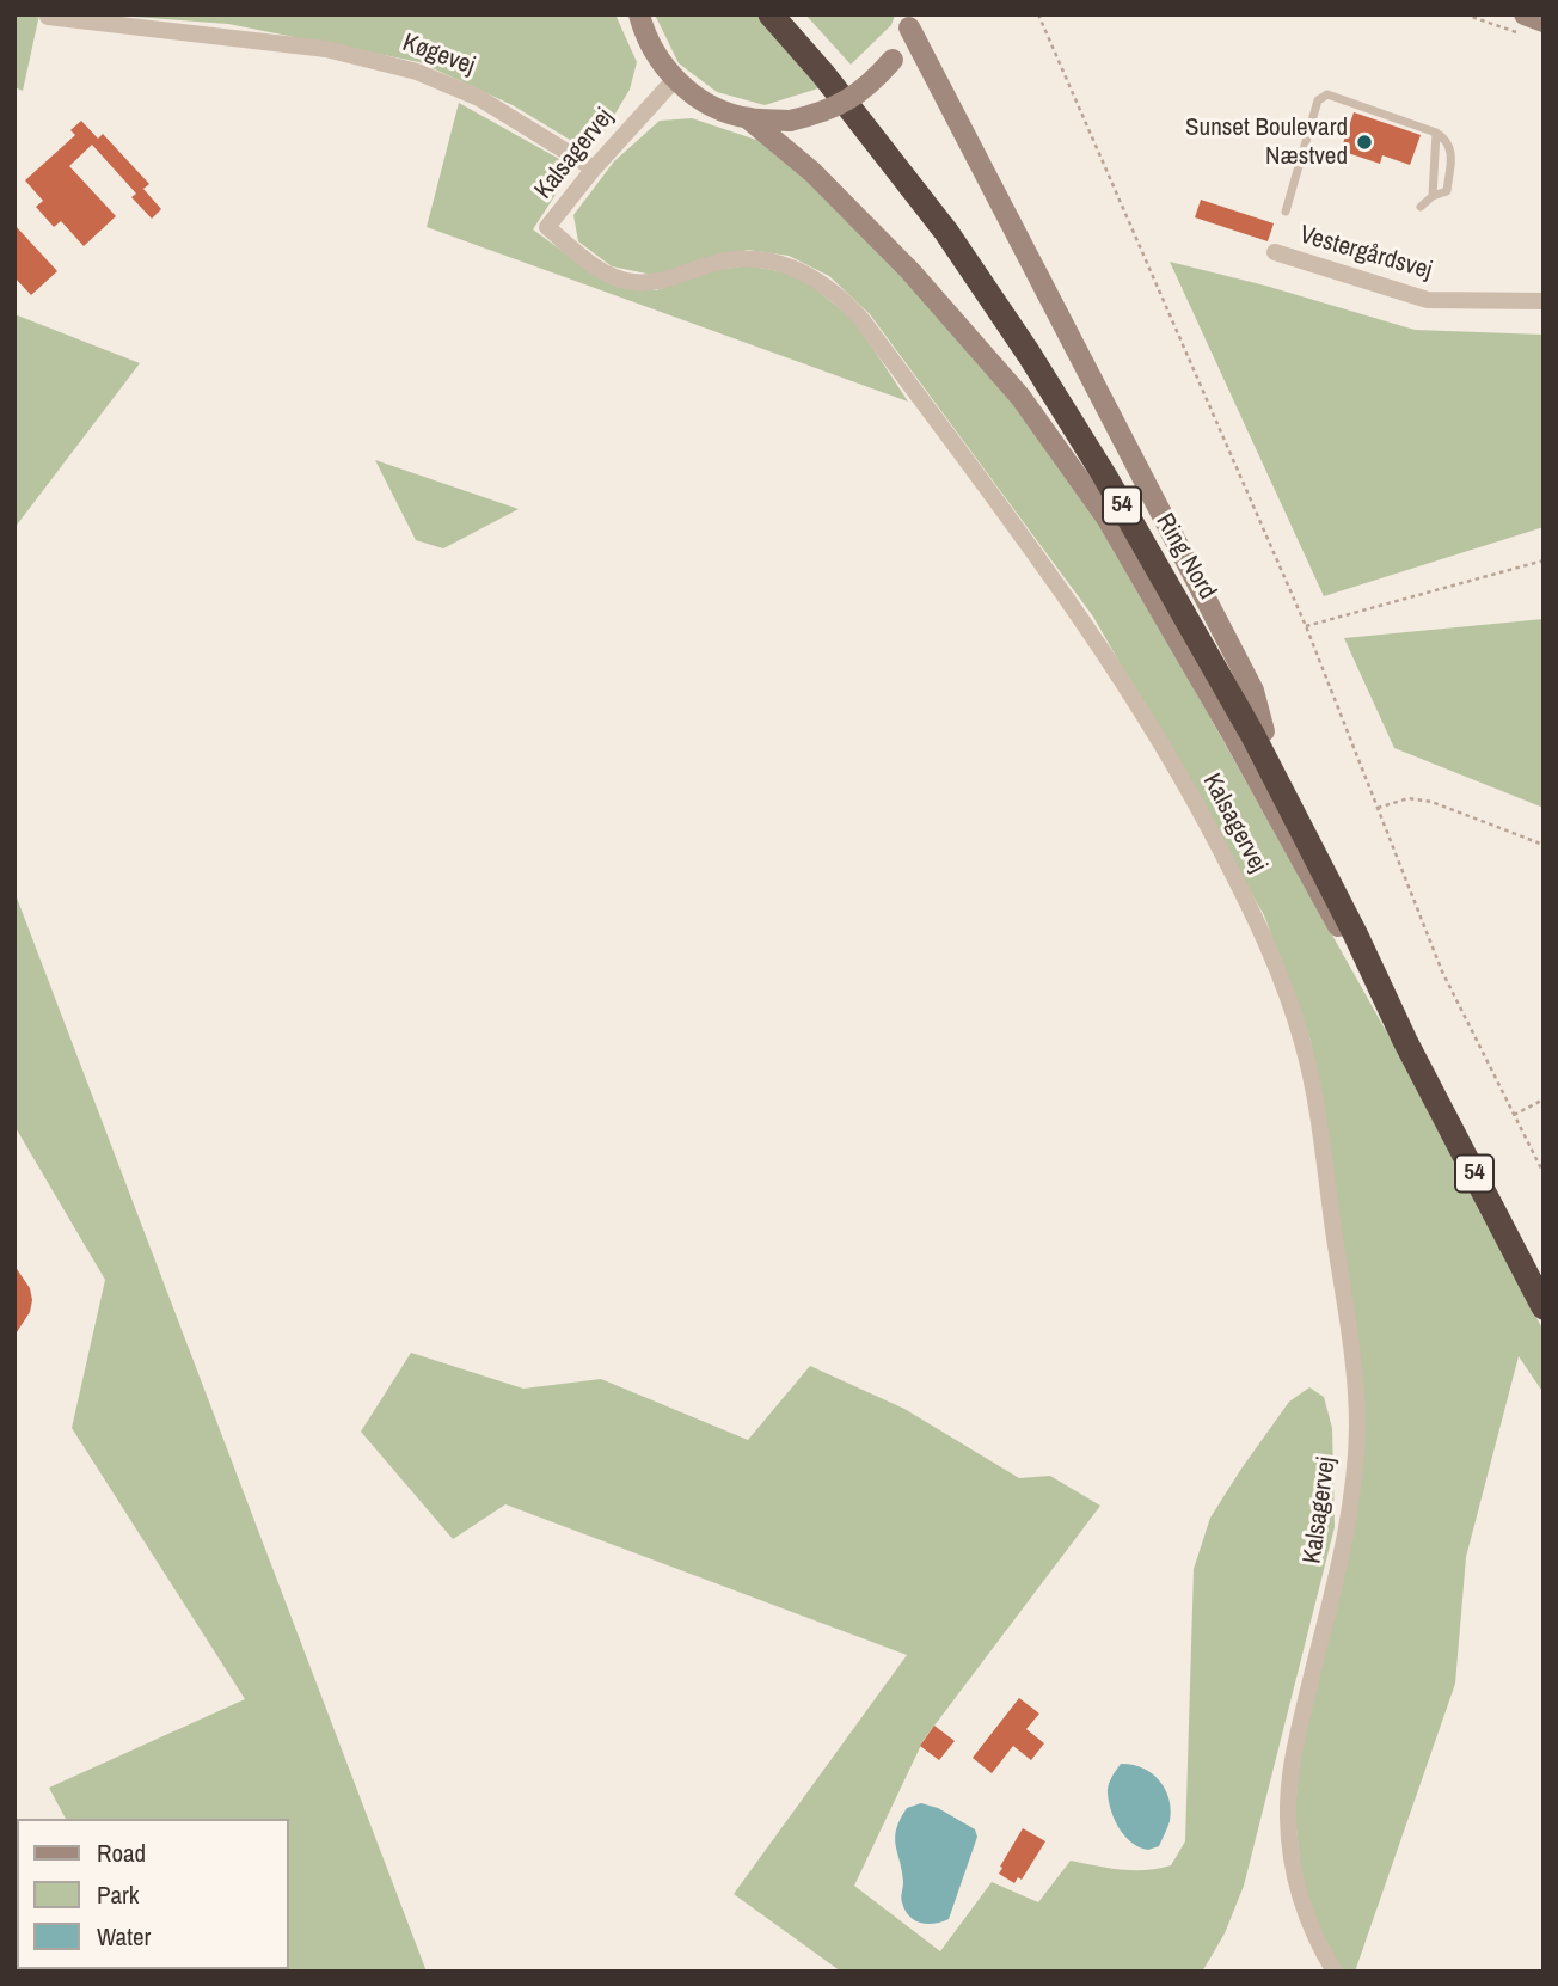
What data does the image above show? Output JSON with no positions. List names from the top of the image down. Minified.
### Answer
{"streets":{"highway":["54","Ring Nord"],"street":["Køgevej","Kalsagervej","Vestergårdsvej"]},"crossings":[["Køgevej","Kalsagervej"],["54","Ring Nord"]],"places":["Sunset Boulevard Næstved"],"legend":["Road","Park","Water"]}
